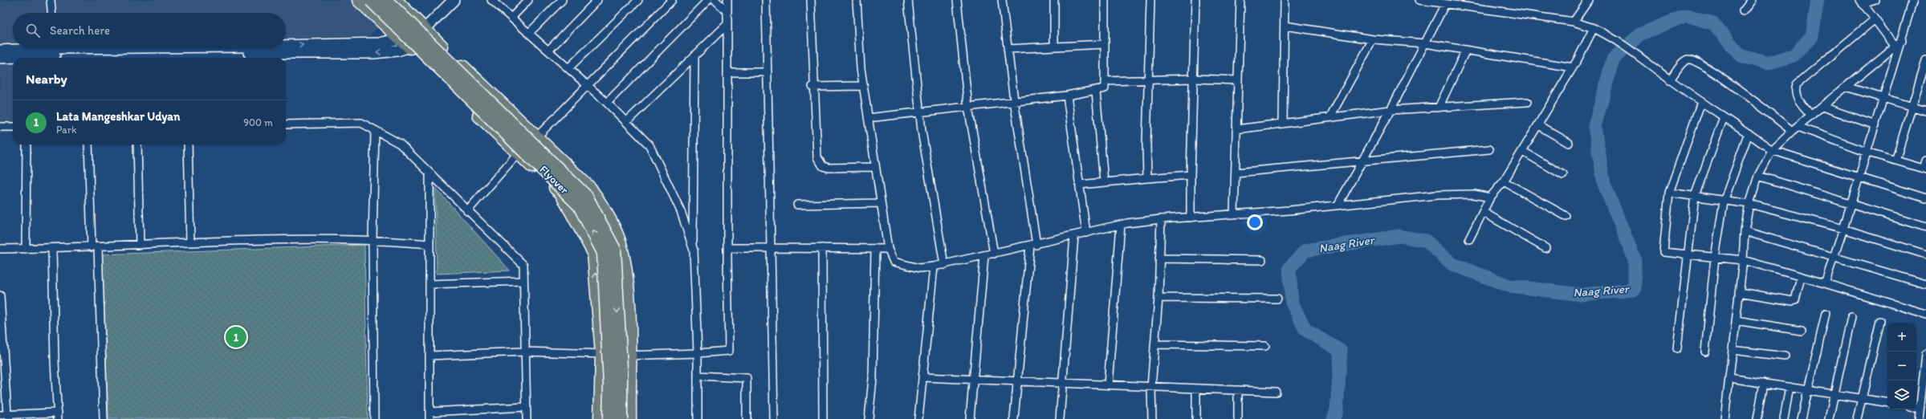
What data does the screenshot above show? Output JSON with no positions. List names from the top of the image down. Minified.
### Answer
{"streets":{"highway":["Flyover"]},"water":["Naag River"],"page":{"search":"Search here","heading":"Nearby","list":[{"mark":"1","name":"Lata Mangeshkar Udyan","note":"Park","value":"900 m"}],"map_buttons":["+","−"],"pins":"1"}}
